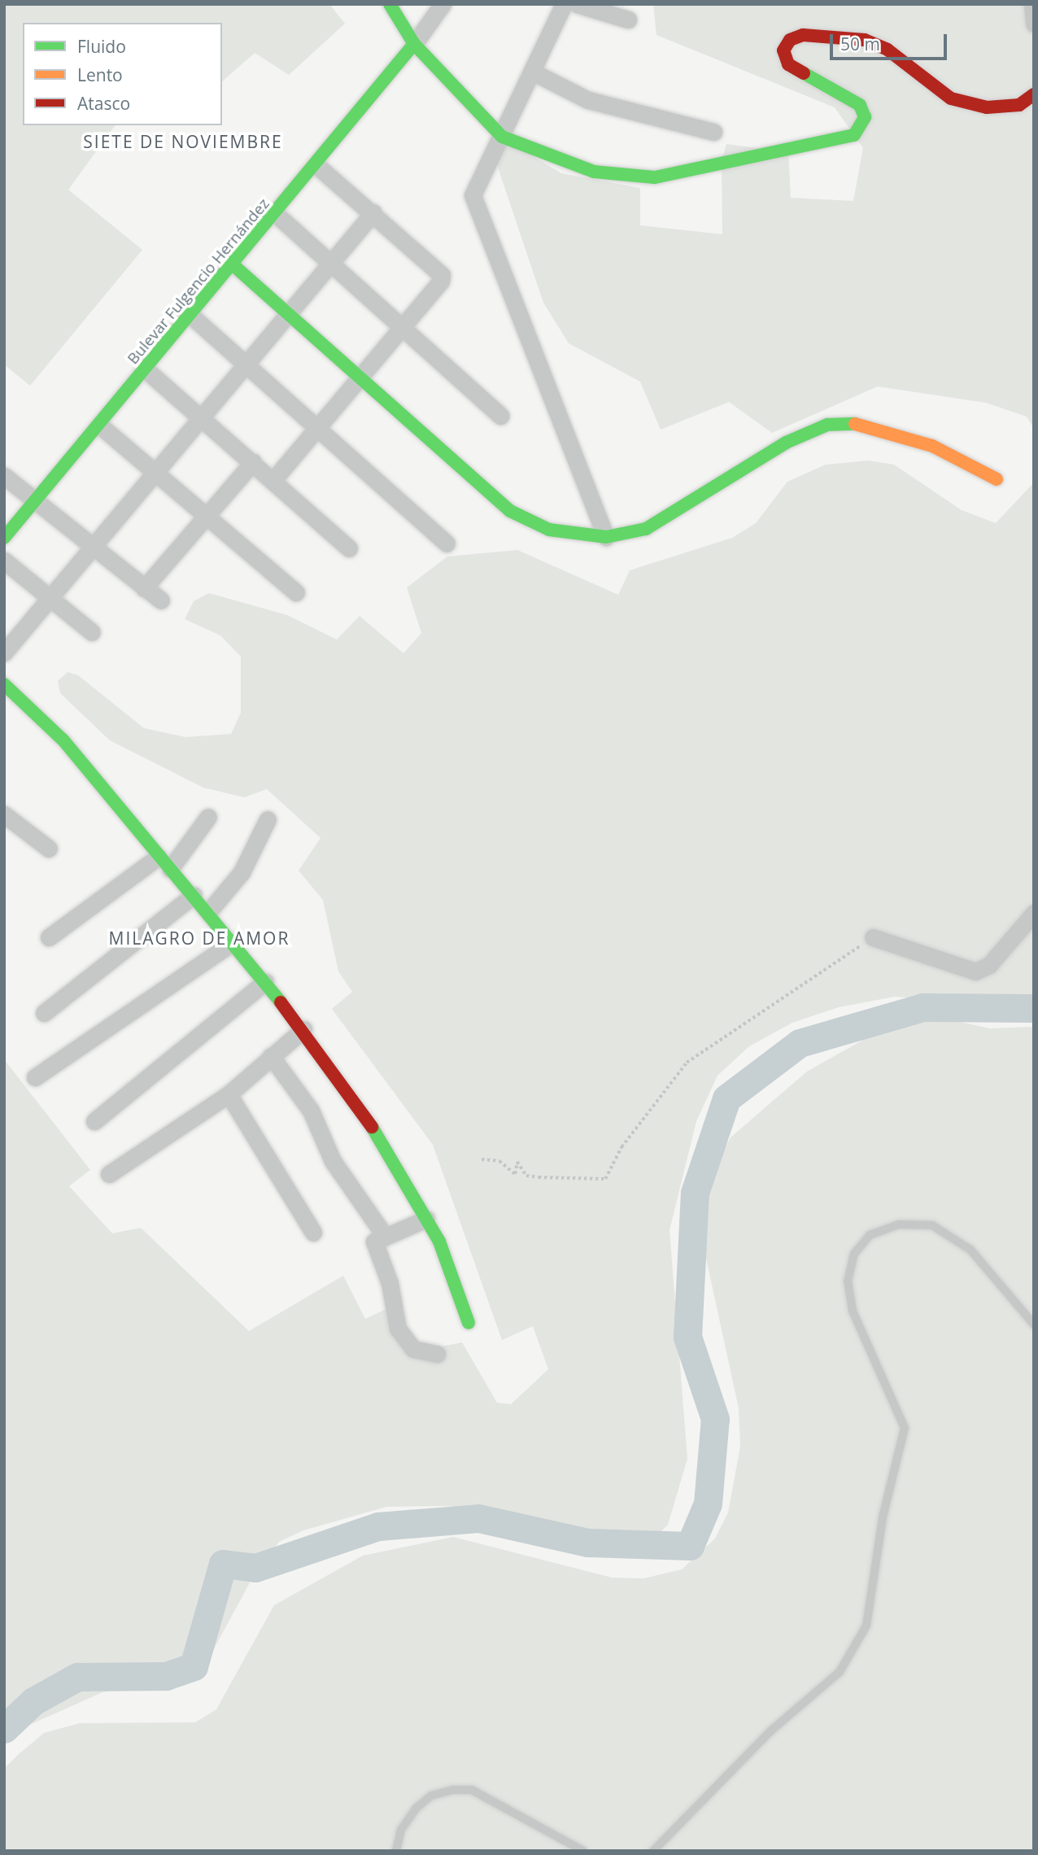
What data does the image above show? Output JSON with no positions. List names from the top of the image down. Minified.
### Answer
{"streets":{"street":["Bulevar Fulgencio Hernández"]},"districts":["SIETE DE NOVIEMBRE","MILAGRO DE AMOR"],"legend":["Fluido","Lento","Atasco"],"scale_bar":"50 m"}
